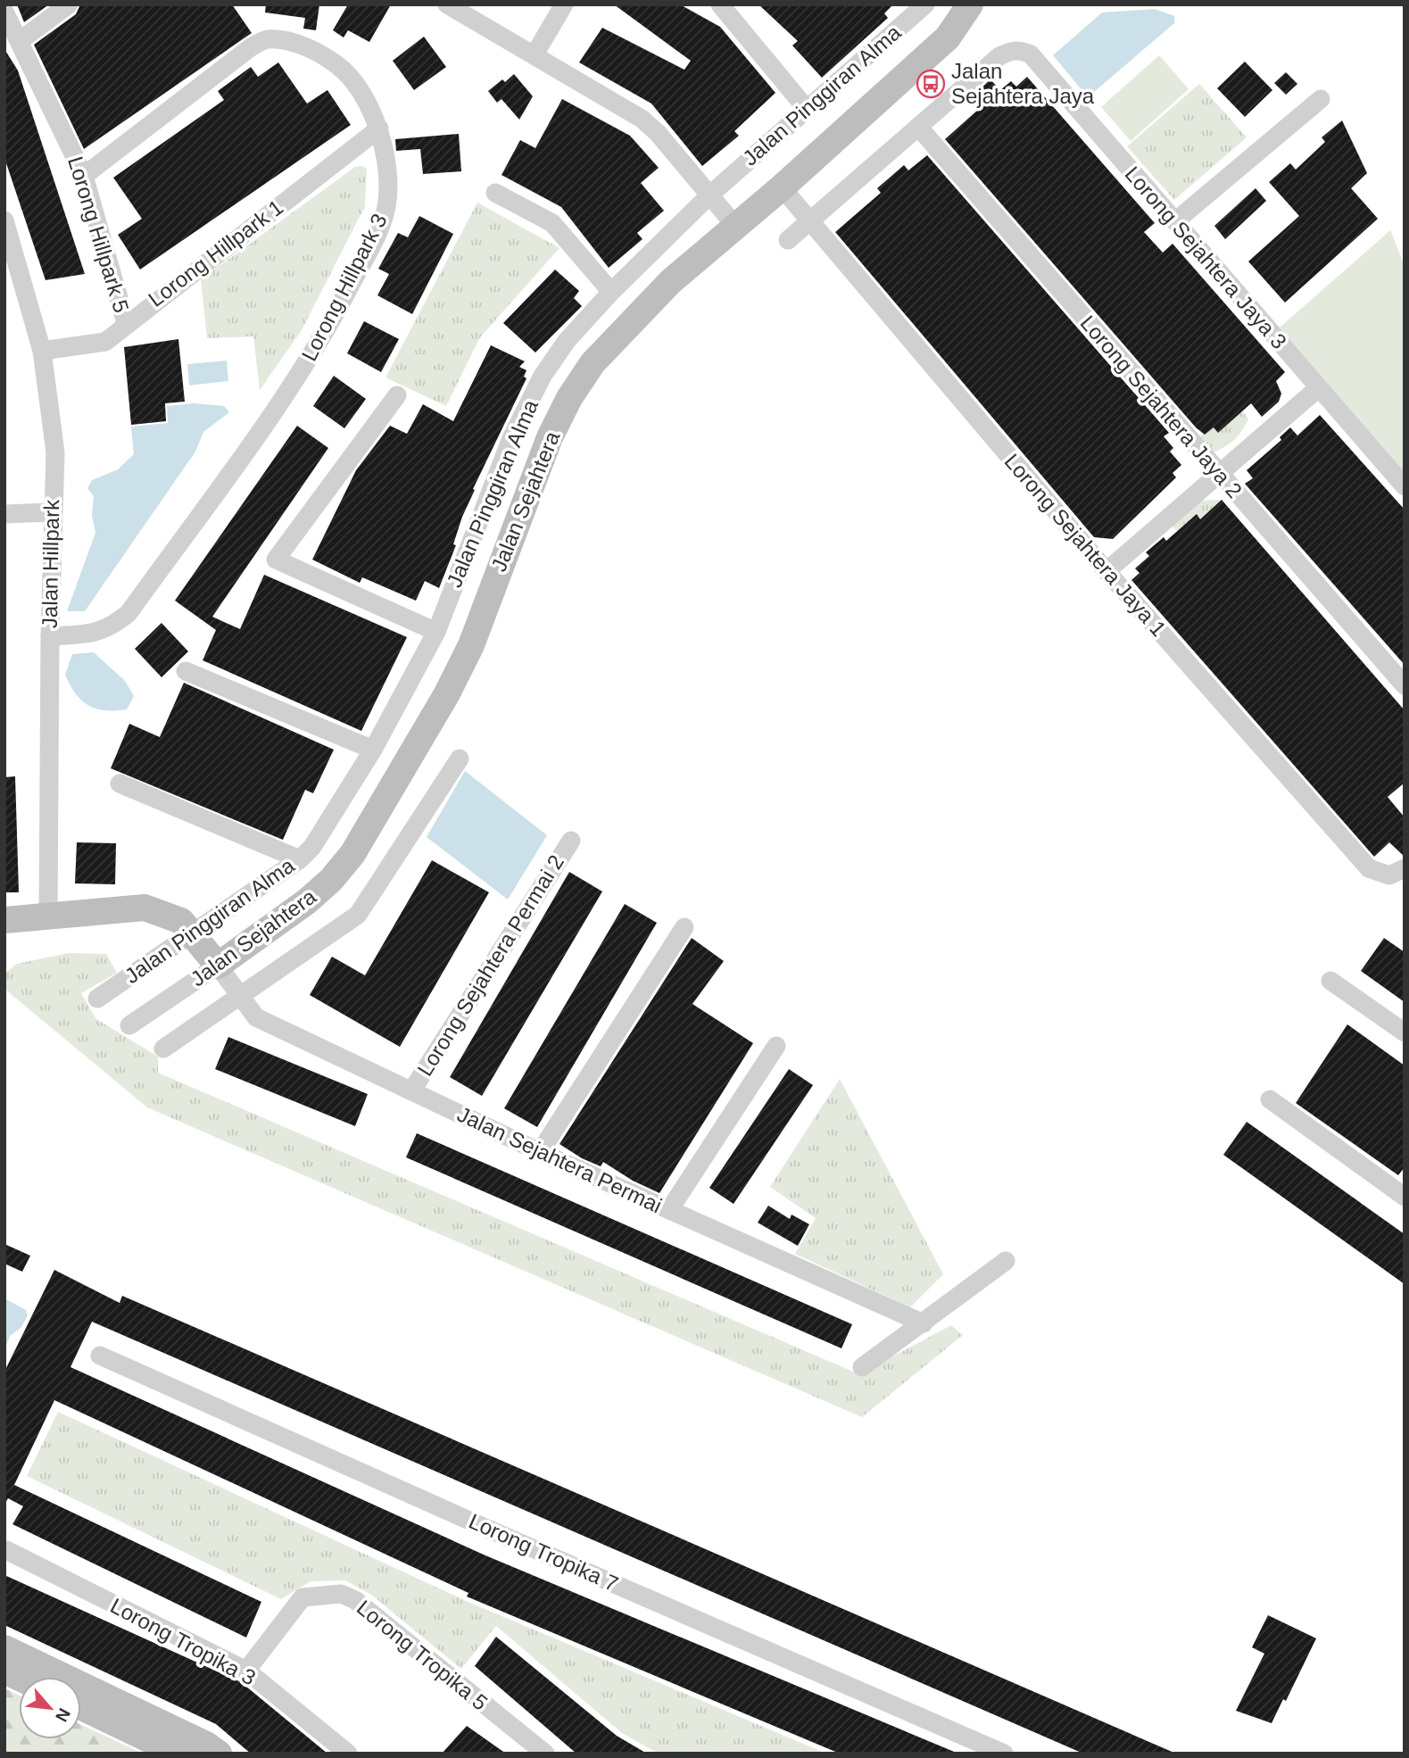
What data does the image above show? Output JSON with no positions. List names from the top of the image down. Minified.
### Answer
{"streets":{"main road":["Jalan Sejahtera"],"street":["Jalan Pinggiran Alma","Lorong Hillpark 5","Lorong Hillpark 1","Lorong Sejahtera Jaya 3","Lorong Hillpark 3","Lorong Sejahtera Jaya 2","Lorong Sejahtera Jaya 1","Jalan Hillpark","Lorong Sejahtera Permai 2","Jalan Sejahtera Permai","Lorong Tropika 7","Lorong Tropika 3","Lorong Tropika 5"]},"crossings":[["Lorong Hillpark 5","Lorong Hillpark 1"],["Lorong Hillpark 5","Lorong Hillpark 3"],["Lorong Hillpark 1","Lorong Hillpark 3"],["Lorong Hillpark 1","Jalan Hillpark"],["Lorong Sejahtera Jaya 3","Lorong Sejahtera Jaya 2"],["Lorong Hillpark 3","Jalan Hillpark"],["Jalan Sejahtera","Lorong Sejahtera Jaya 1"],["Jalan Sejahtera","Jalan Sejahtera Permai"],["Lorong Sejahtera Permai 2","Jalan Sejahtera Permai"],["Lorong Tropika 3","Lorong Tropika 5"]],"places":{"bus stop":["Jalan Sejahtera Jaya"]},"north":"bottom right"}
